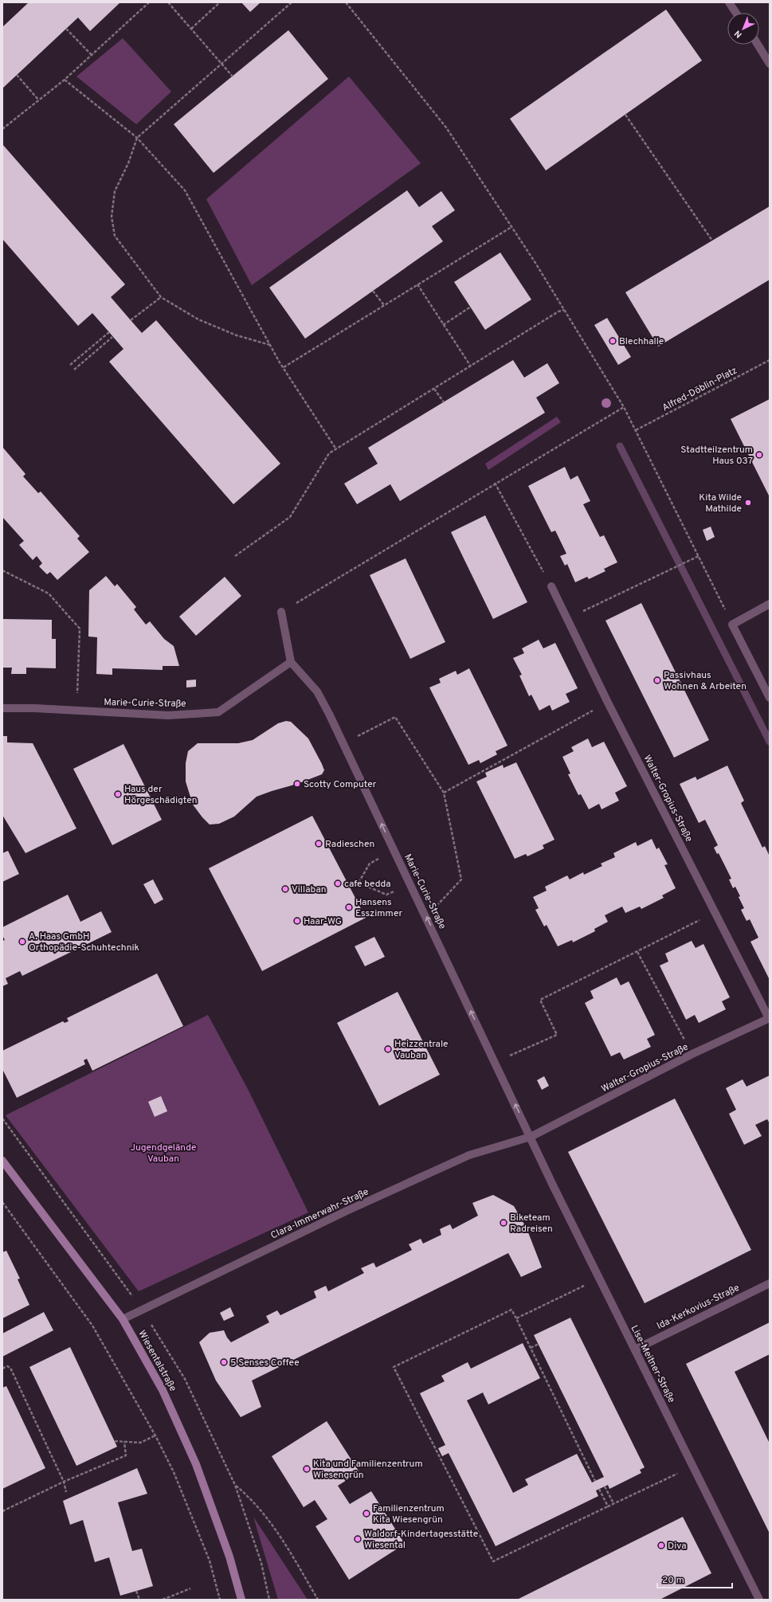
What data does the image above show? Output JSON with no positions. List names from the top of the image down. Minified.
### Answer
{"streets":{"main road":["Wiesentalstraße"],"street":["Marie-Curie-Straße","Walter-Gropius-Straße","Clara-Immerwahr-Straße","Ida-Kerkovius-Straße","Lise-Meitner-Straße"],"path":["Alfred-Döblin-Platz"]},"crossings":[["Marie-Curie-Straße","Walter-Gropius-Straße"],["Marie-Curie-Straße","Clara-Immerwahr-Straße"],["Marie-Curie-Straße","Lise-Meitner-Straße"],["Walter-Gropius-Straße","Clara-Immerwahr-Straße"],["Walter-Gropius-Straße","Lise-Meitner-Straße"],["Clara-Immerwahr-Straße","Wiesentalstraße"],["Clara-Immerwahr-Straße","Lise-Meitner-Straße"],["Ida-Kerkovius-Straße","Lise-Meitner-Straße"]],"one_way":["Marie-Curie-Straße"],"parks":["Jugendgelände Vauban"],"places":["Blechhalle","Stadtteilzentrum Haus 037","Kita Wilde Mathilde","Passivhaus Wohnen & Arbeiten","Scotty Computer","Haus der Hörgeschädigten","Radieschen","cafe bedda","Villaban","Hansens Esszimmer","Haar-WG","A. Haas GmbH Orthopädie-Schuhtechnik","Heizzentrale Vauban","Biketeam Radreisen","5 Senses Coffee","Kita und Familienzentrum Wiesengrün","Familienzentrum Kita Wiesengrün","Waldorf-Kindertagesstätte Wiesental","Diva"],"scale_bar":"20 m","north":"bottom left"}
